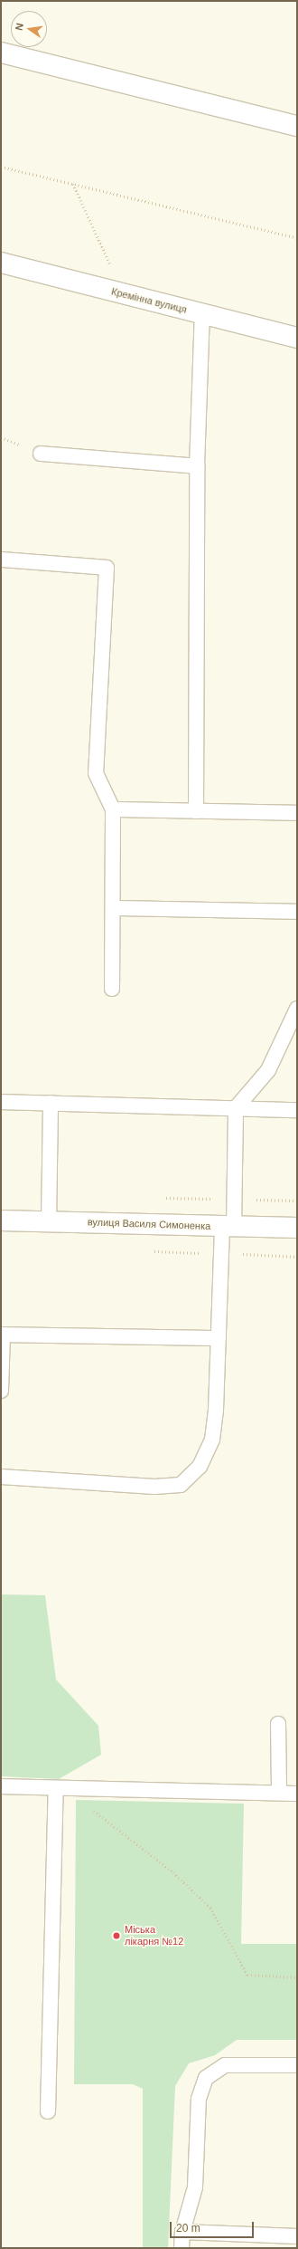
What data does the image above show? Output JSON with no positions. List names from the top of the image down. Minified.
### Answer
{"streets":{"street":["Кремінна вулиця","вулиця Василя Симоненка"]},"places":["Міська лікарня №12"],"scale_bar":"20 m","north":"left"}
